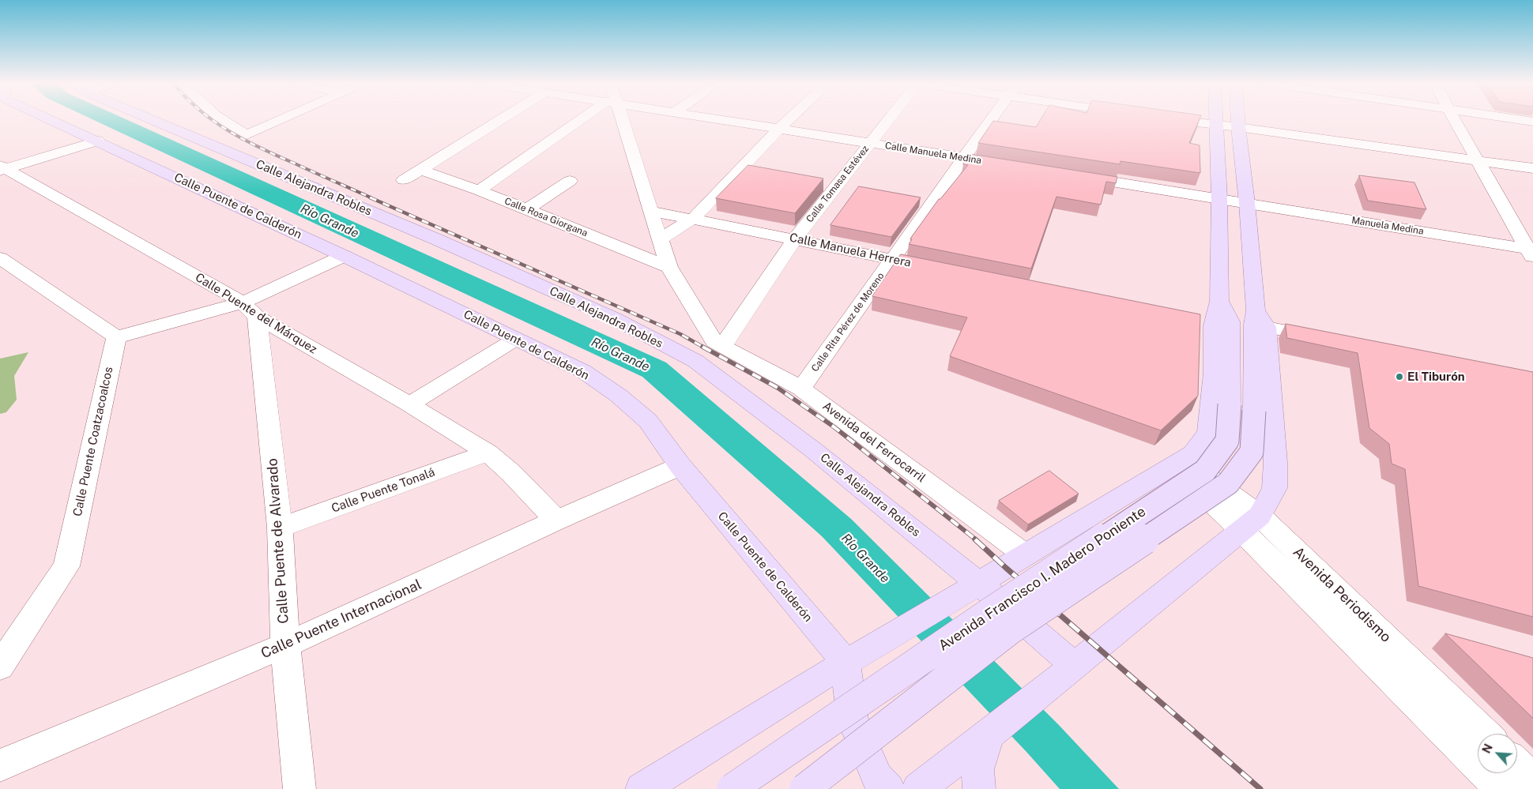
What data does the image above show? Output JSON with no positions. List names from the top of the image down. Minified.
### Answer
{"streets":{"main road":["Calle Alejandra Robles","Calle Puente de Calderón","Avenida Francisco I. Madero Poniente"],"street":["Calle Manuela Medina","Calle Tomasa Estévez","Calle Rosa Giorgana","Manuela Medina","Calle Manuela Herrera","Calle Puente del Márquez","Calle Rita Pérez de Moreno","Calle Puente Coatzacoalcos","Avenida del Ferrocarril","Calle Puente Tonalá","Calle Puente de Alvarado","Avenida Periodismo","Calle Puente Internacional"]},"crossings":[["Calle Manuela Medina","Calle Tomasa Estévez"],["Calle Manuela Medina","Calle Rita Pérez de Moreno"],["Calle Tomasa Estévez","Calle Manuela Herrera"],["Calle Tomasa Estévez","Avenida del Ferrocarril"],["Calle Alejandra Robles","Avenida Francisco I. Madero Poniente"],["Calle Puente de Calderón","Avenida Francisco I. Madero Poniente"],["Calle Puente de Calderón","Calle Puente Internacional"],["Manuela Medina","Avenida Francisco I. Madero Poniente"],["Calle Manuela Herrera","Calle Rita Pérez de Moreno"],["Calle Puente del Márquez","Calle Puente Tonalá"],["Calle Puente del Márquez","Calle Puente de Alvarado"],["Calle Puente del Márquez","Calle Puente Internacional"],["Calle Rita Pérez de Moreno","Avenida del Ferrocarril"],["Avenida del Ferrocarril","Avenida Francisco I. Madero Poniente"],["Calle Puente Tonalá","Calle Puente de Alvarado"],["Calle Puente de Alvarado","Calle Puente Internacional"],["Avenida Francisco I. Madero Poniente","Avenida Periodismo"]],"water":["Río Grande"],"places":["El Tiburón"],"north":"top left"}
